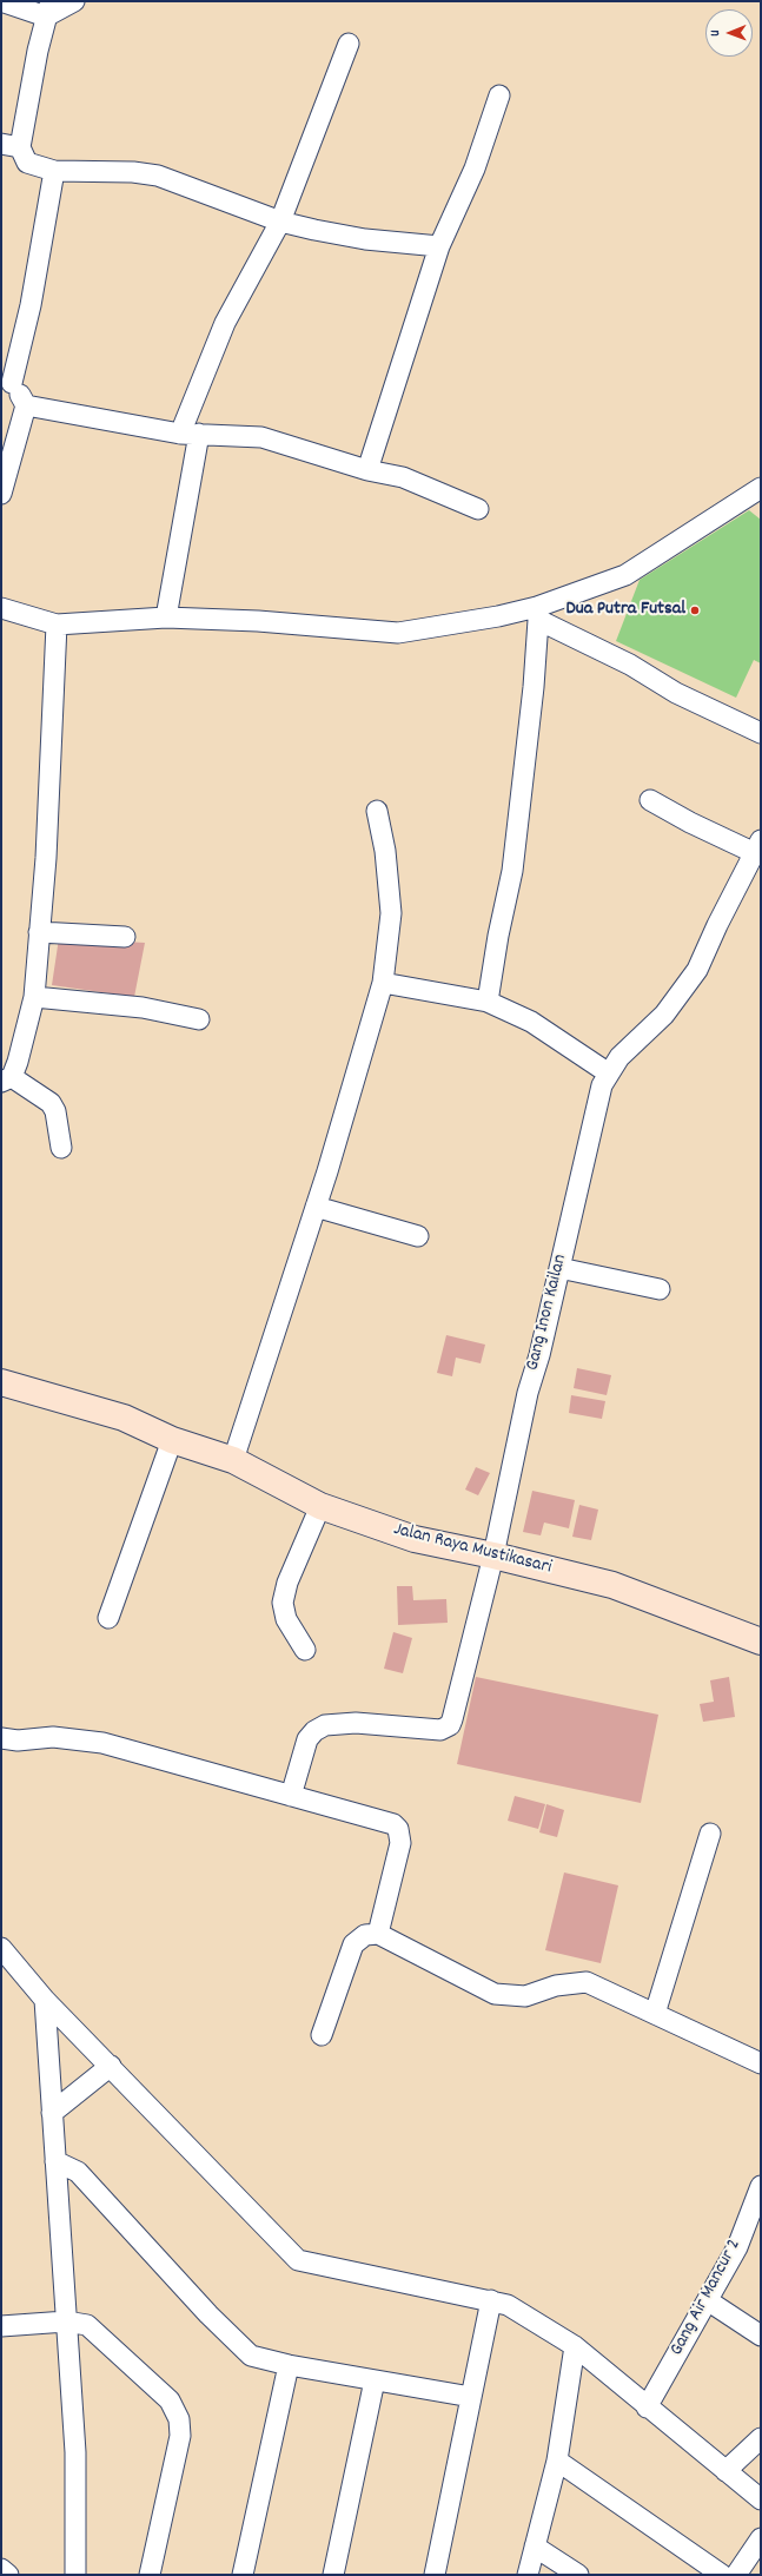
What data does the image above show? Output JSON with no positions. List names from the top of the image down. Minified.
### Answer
{"streets":{"main road":["Jalan Raya Mustikasari"],"street":["Gang Inon Kailan","Gang Air Mancur 2"]},"crossings":[["Gang Inon Kailan","Jalan Raya Mustikasari"]],"places":["Dua Putra Futsal"],"north":"left"}
